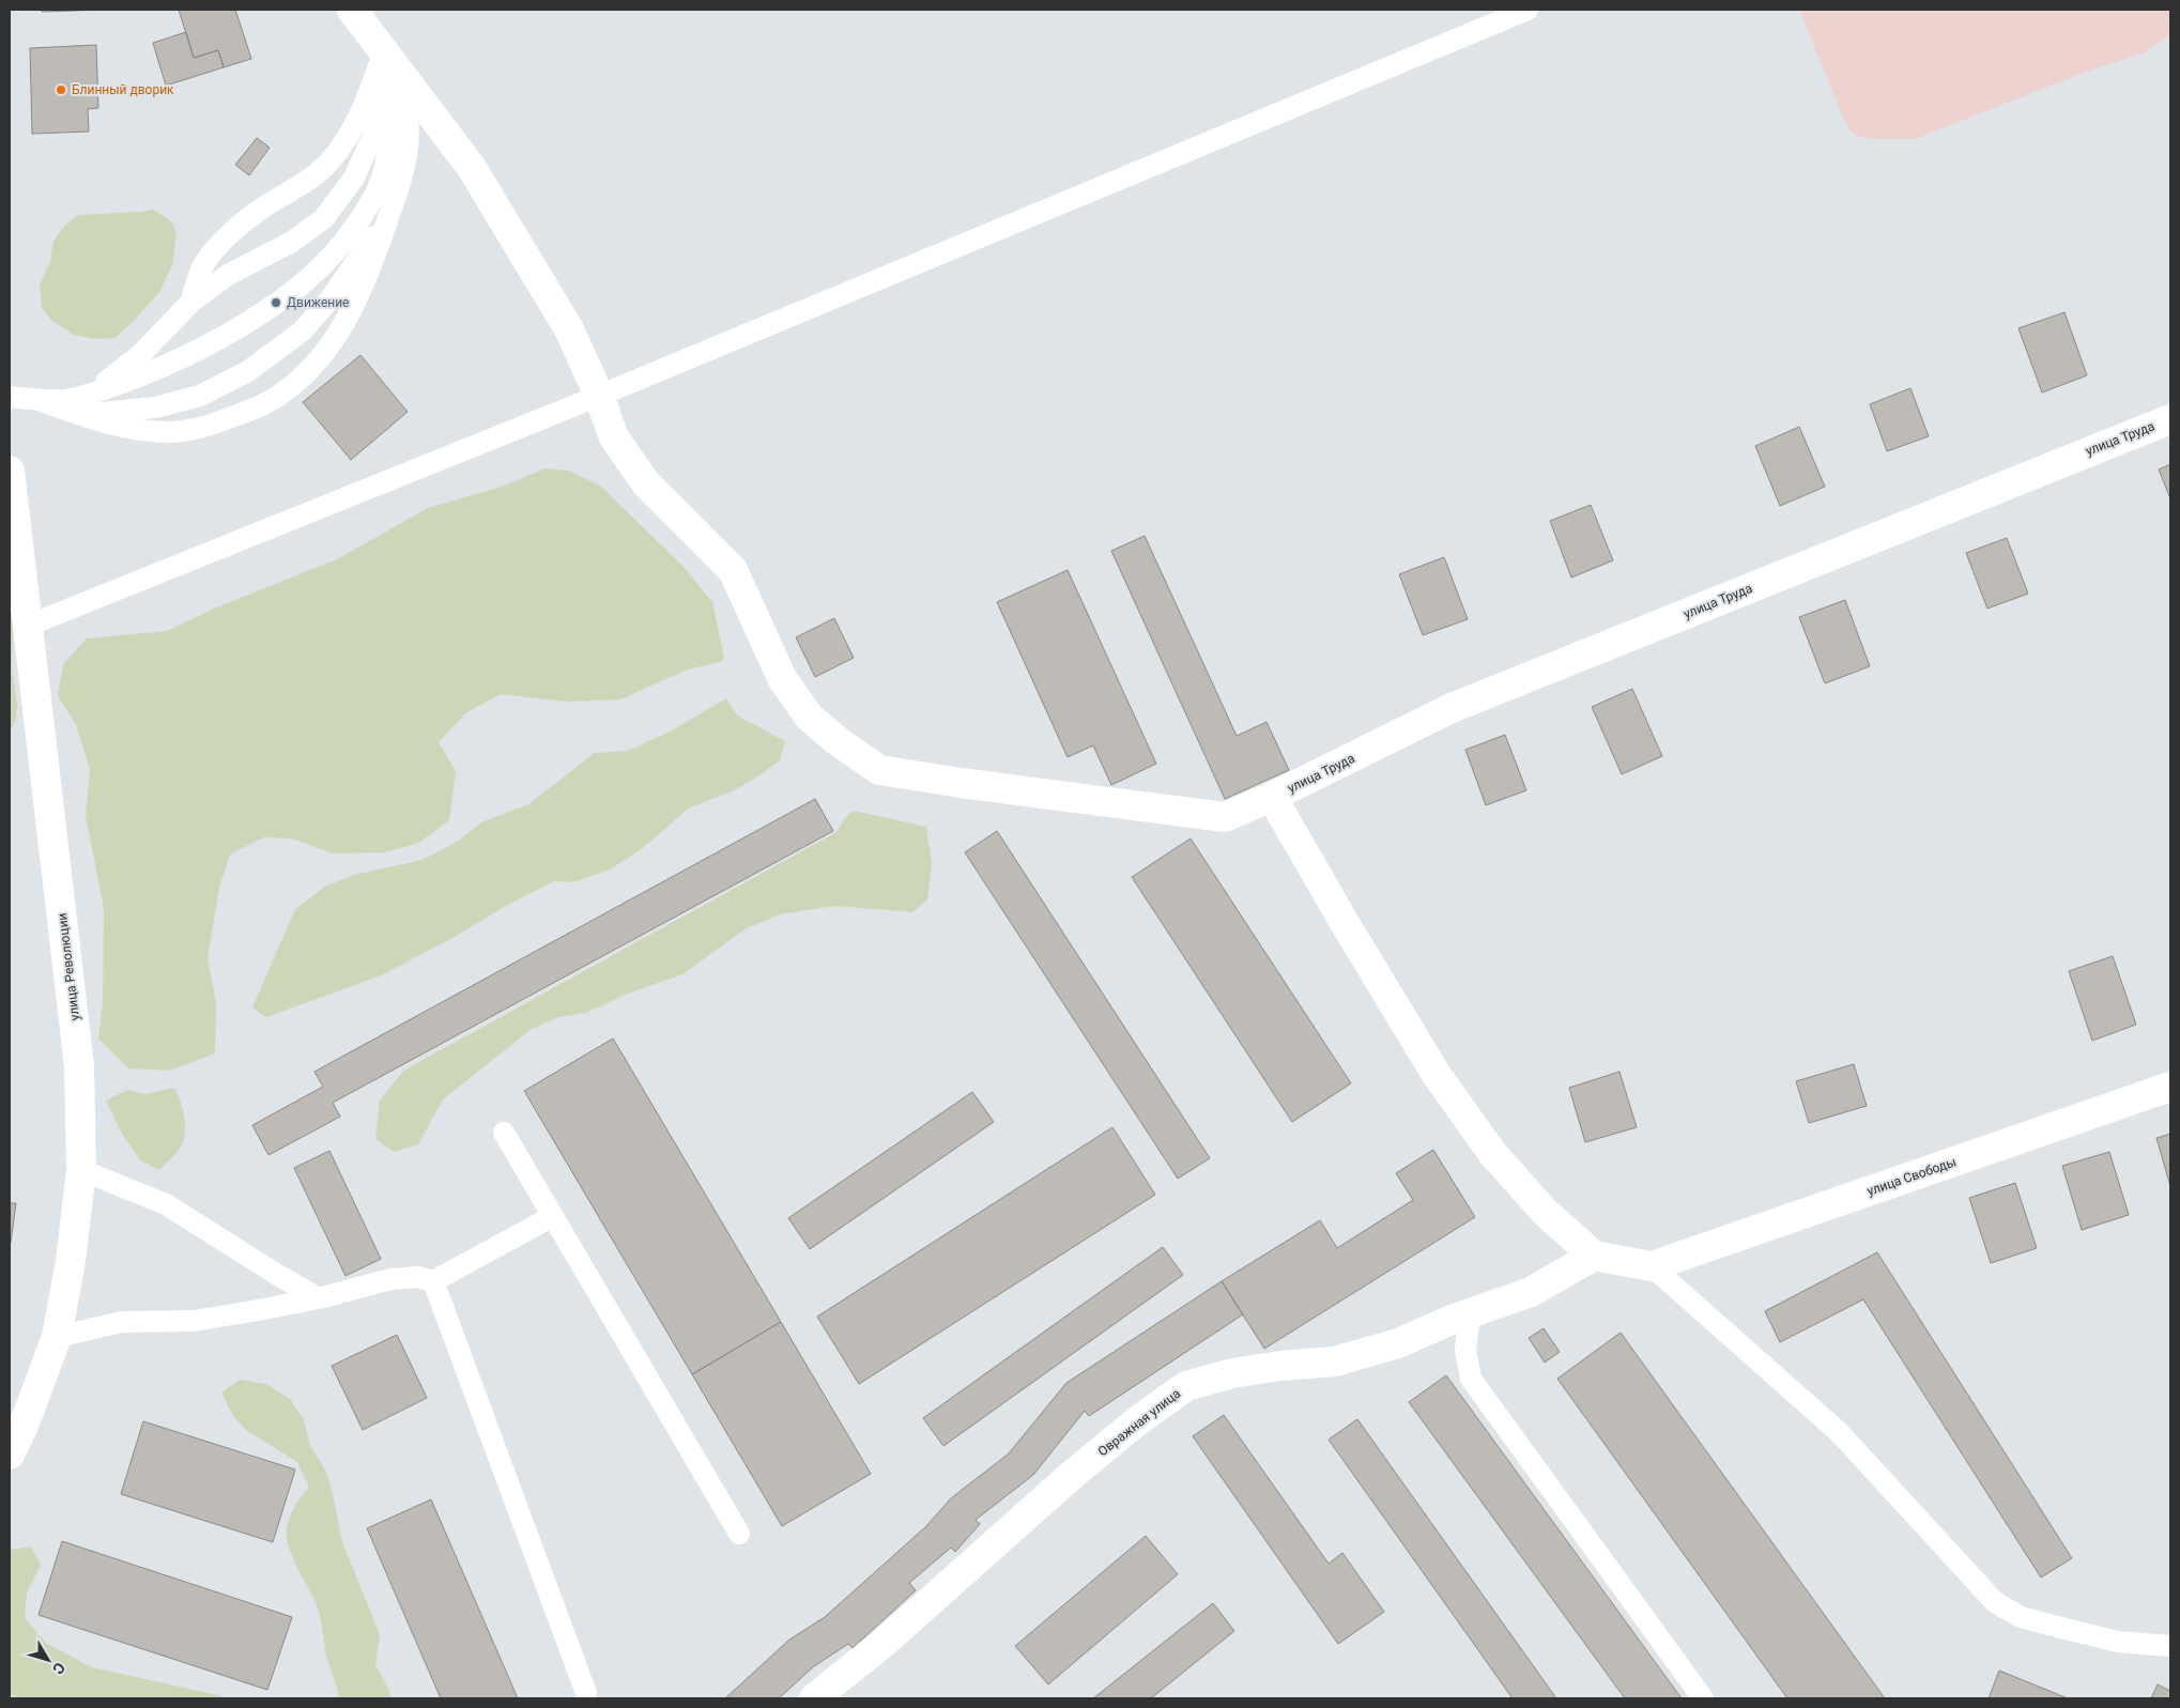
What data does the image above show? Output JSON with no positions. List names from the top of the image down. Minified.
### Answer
{"streets":{"street":["улица Труда","улица Революции","улица Свободы","Овражная улица"]},"places":["Блинный дворик","Движение"],"north":"bottom right"}
